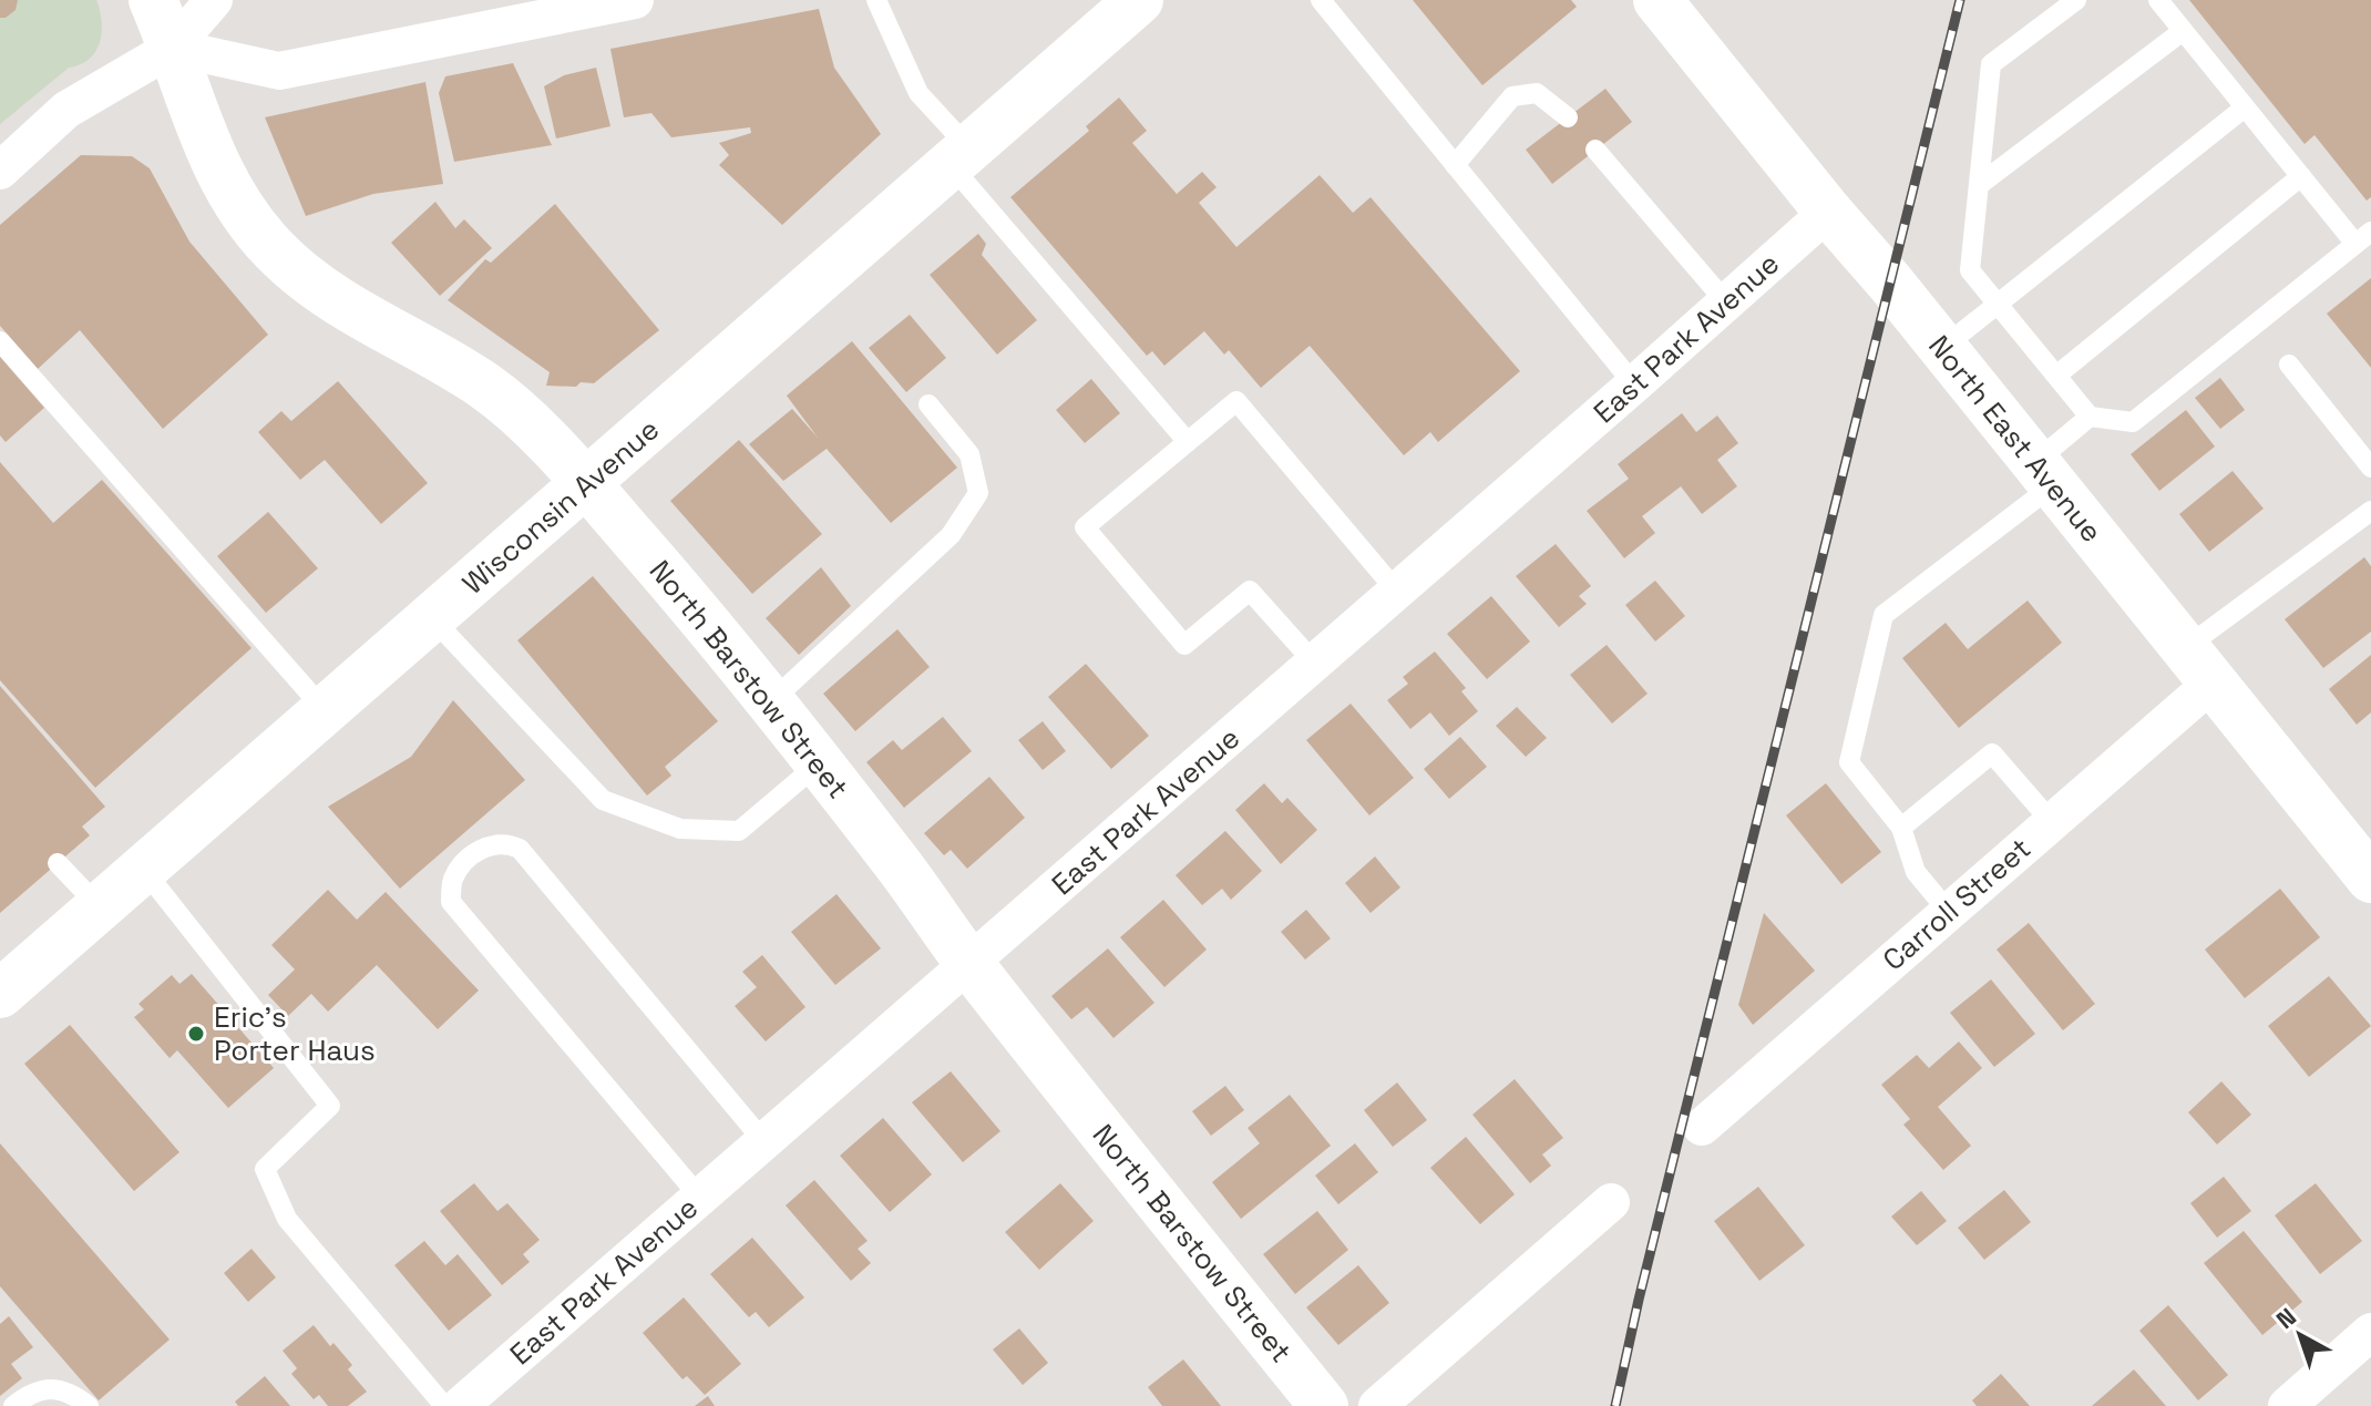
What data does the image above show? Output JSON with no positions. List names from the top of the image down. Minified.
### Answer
{"streets":{"main road":["North East Avenue","Wisconsin Avenue","North Barstow Street"],"street":["East Park Avenue","Carroll Street"]},"crossings":[["East Park Avenue","North East Avenue"],["East Park Avenue","North Barstow Street"],["North East Avenue","Carroll Street"],["Wisconsin Avenue","North Barstow Street"]],"places":["Eric's Porter Haus"],"north":"top left"}
